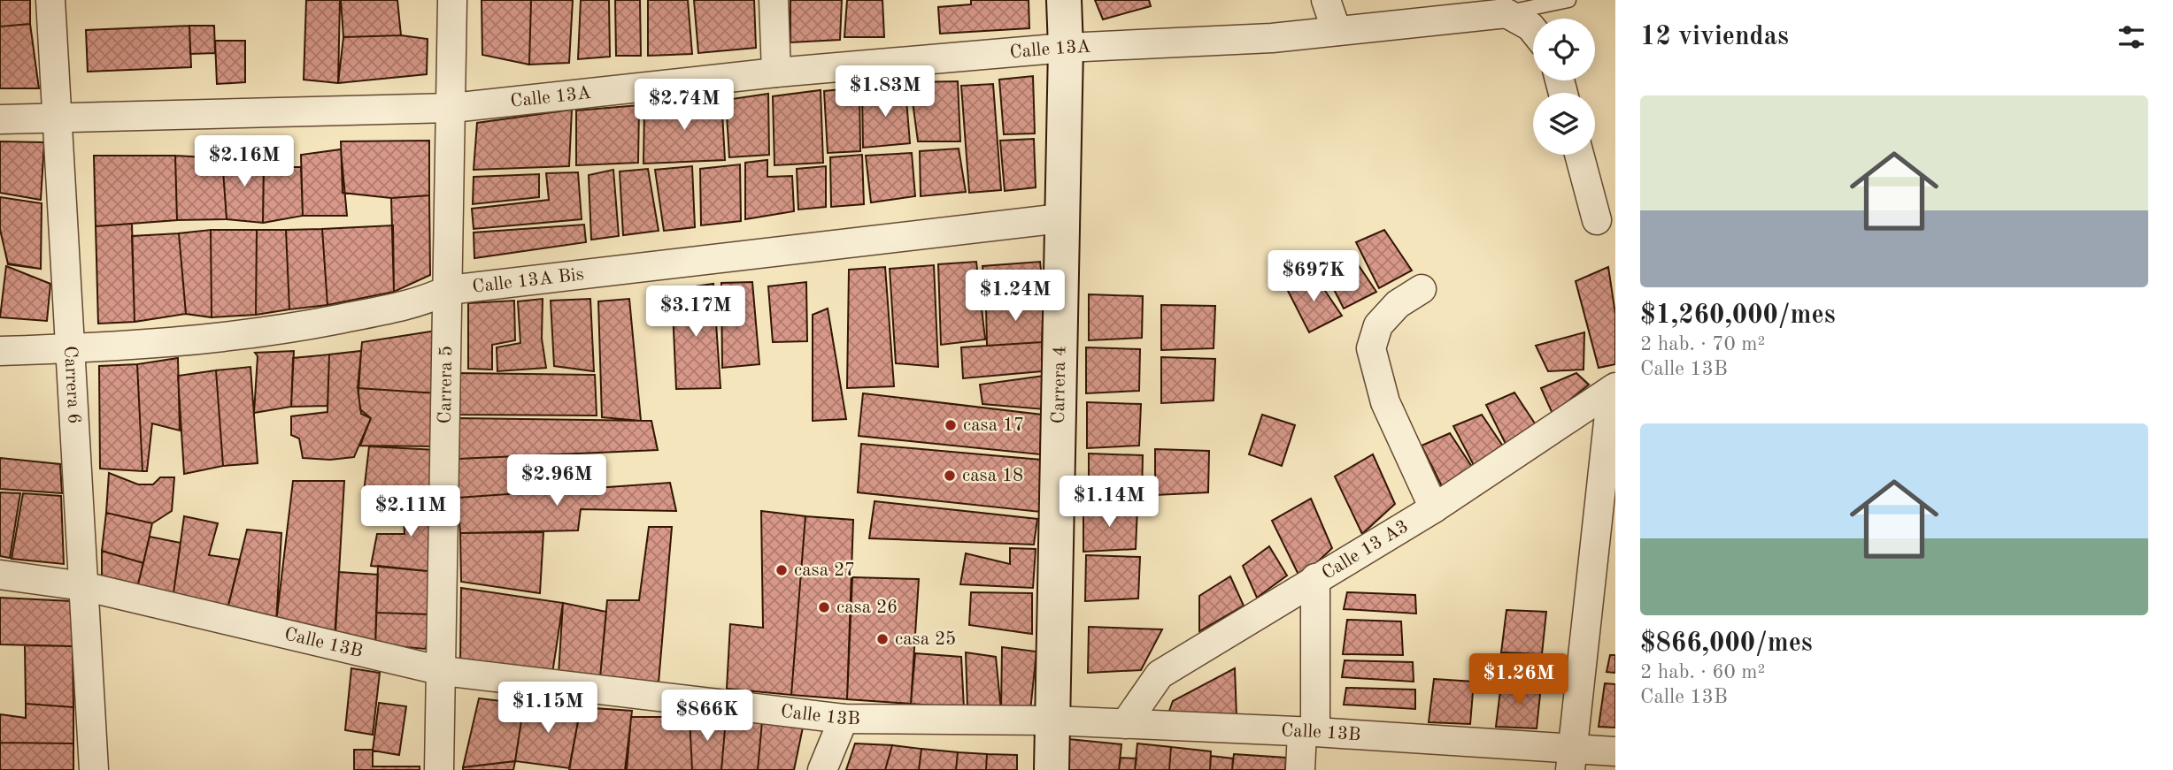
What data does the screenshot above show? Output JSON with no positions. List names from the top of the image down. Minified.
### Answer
{"streets":{"main road":["Carrera 4"],"street":["Calle 13A","Calle 13A Bis","Carrera 6","Carrera 5","Calle 13 A3","Calle 13B"]},"crossings":[["Calle 13A","Carrera 4"],["Calle 13A","Carrera 6"],["Calle 13A","Carrera 5"],["Calle 13A Bis","Carrera 4"],["Calle 13A Bis","Carrera 6"],["Calle 13A Bis","Carrera 5"],["Carrera 4","Calle 13B"],["Carrera 6","Calle 13B"],["Carrera 5","Calle 13B"],["Calle 13 A3","Calle 13B"]],"places":["casa 17","casa 18","casa 27","casa 26","casa 25"],"page":{"heading":"12 viviendas","price":["$1.83M","$2.74M","$2.16M","$697K","$1.24M","$3.17M","$2.96M","$1.14M","$2.11M","$1.26M","$1.15M","$866K"],"list":[{"name":"$1,260,000/mes","note":"2 hab. · 70 m² · Calle 13B"},{"name":"$866,000/mes","note":"2 hab. · 60 m² · Calle 13B"}]}}
